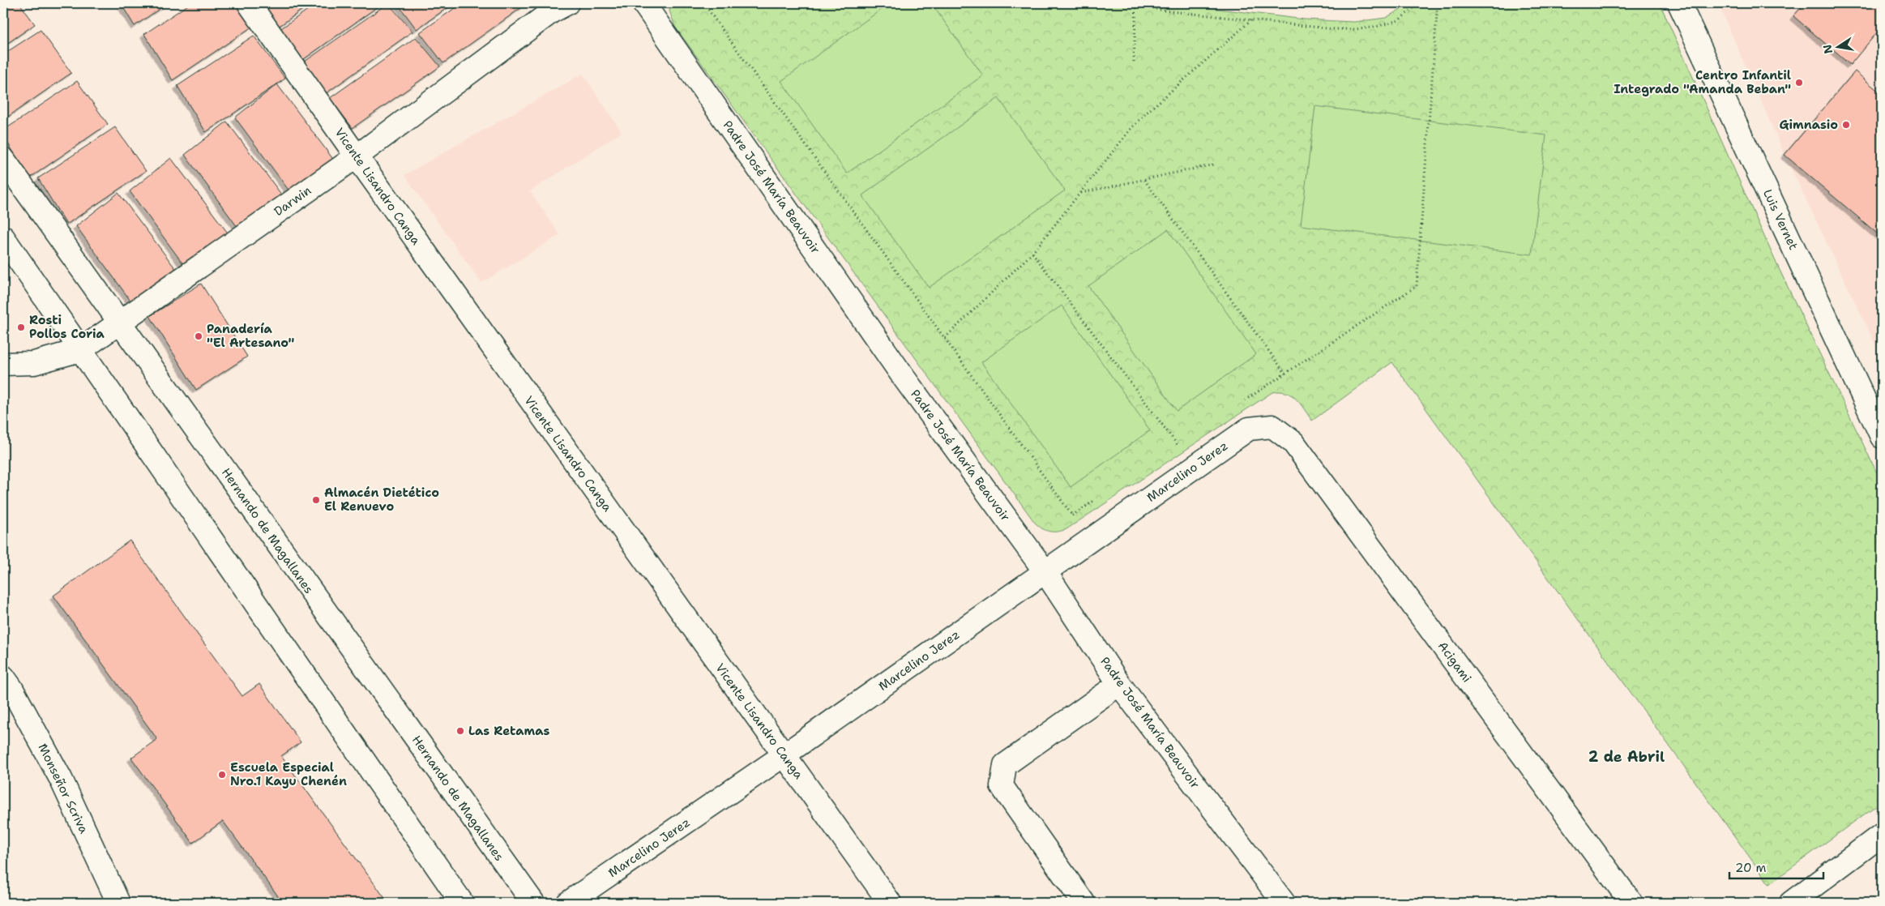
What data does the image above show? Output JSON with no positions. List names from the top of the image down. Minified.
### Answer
{"streets":{"street":["Vicente Lisandro Canga","Padre José María Beauvoir","Darwin","Luis Vernet","Marcelino Jerez","Hernando de Magallanes","Acigami","Monseñor Scriva"]},"crossings":[["Vicente Lisandro Canga","Darwin"],["Vicente Lisandro Canga","Marcelino Jerez"],["Padre José María Beauvoir","Marcelino Jerez"],["Darwin","Hernando de Magallanes"],["Marcelino Jerez","Acigami"]],"districts":["2 de Abril"],"places":["Centro Infantil Integrado \"Amanda Beban\"","Gimnasio","Rosti Pollos Coria","Panadería \"El Artesano\"","Almacén Dietético El Renuevo","Las Retamas","Escuela Especial Nro.1 Kayu Chenén"],"scale_bar":"20 m","north":"left"}
